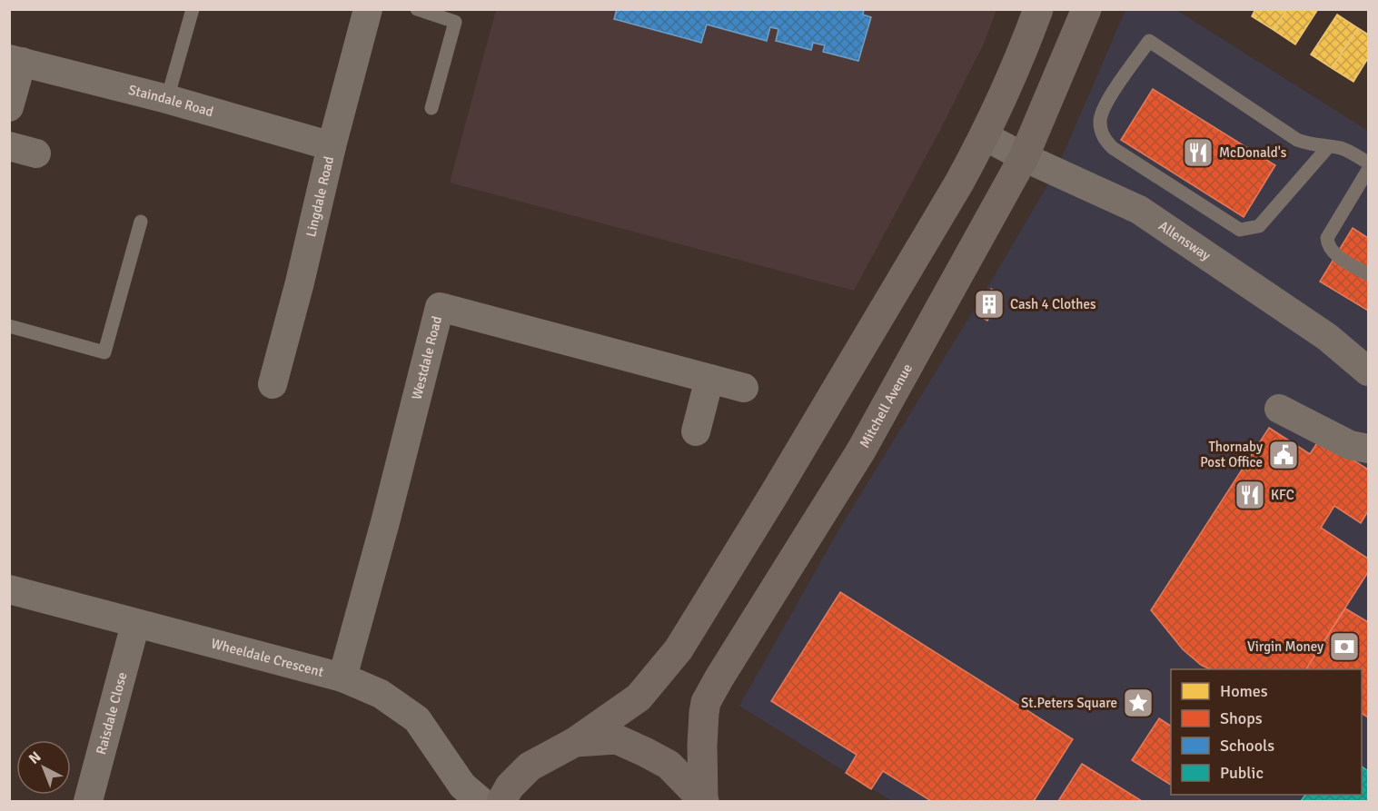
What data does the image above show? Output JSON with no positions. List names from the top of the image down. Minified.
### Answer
{"streets":{"street":["Staindale Road","Lingdale Road","Allensway","Westdale Road","Mitchell Avenue","Wheeldale Crescent","Raisdale Close"]},"crossings":[["Staindale Road","Lingdale Road"],["Allensway","Mitchell Avenue"],["Westdale Road","Wheeldale Crescent"],["Wheeldale Crescent","Raisdale Close"]],"places":{"restaurant":["McDonald's","KFC"],"building":["Cash 4 Clothes"],"public building":["Thornaby Post Office"],"bank":["Virgin Money"],"place":["St.Peters Square"]},"legend":["Homes","Shops","Schools","Public"],"north":"top left"}
